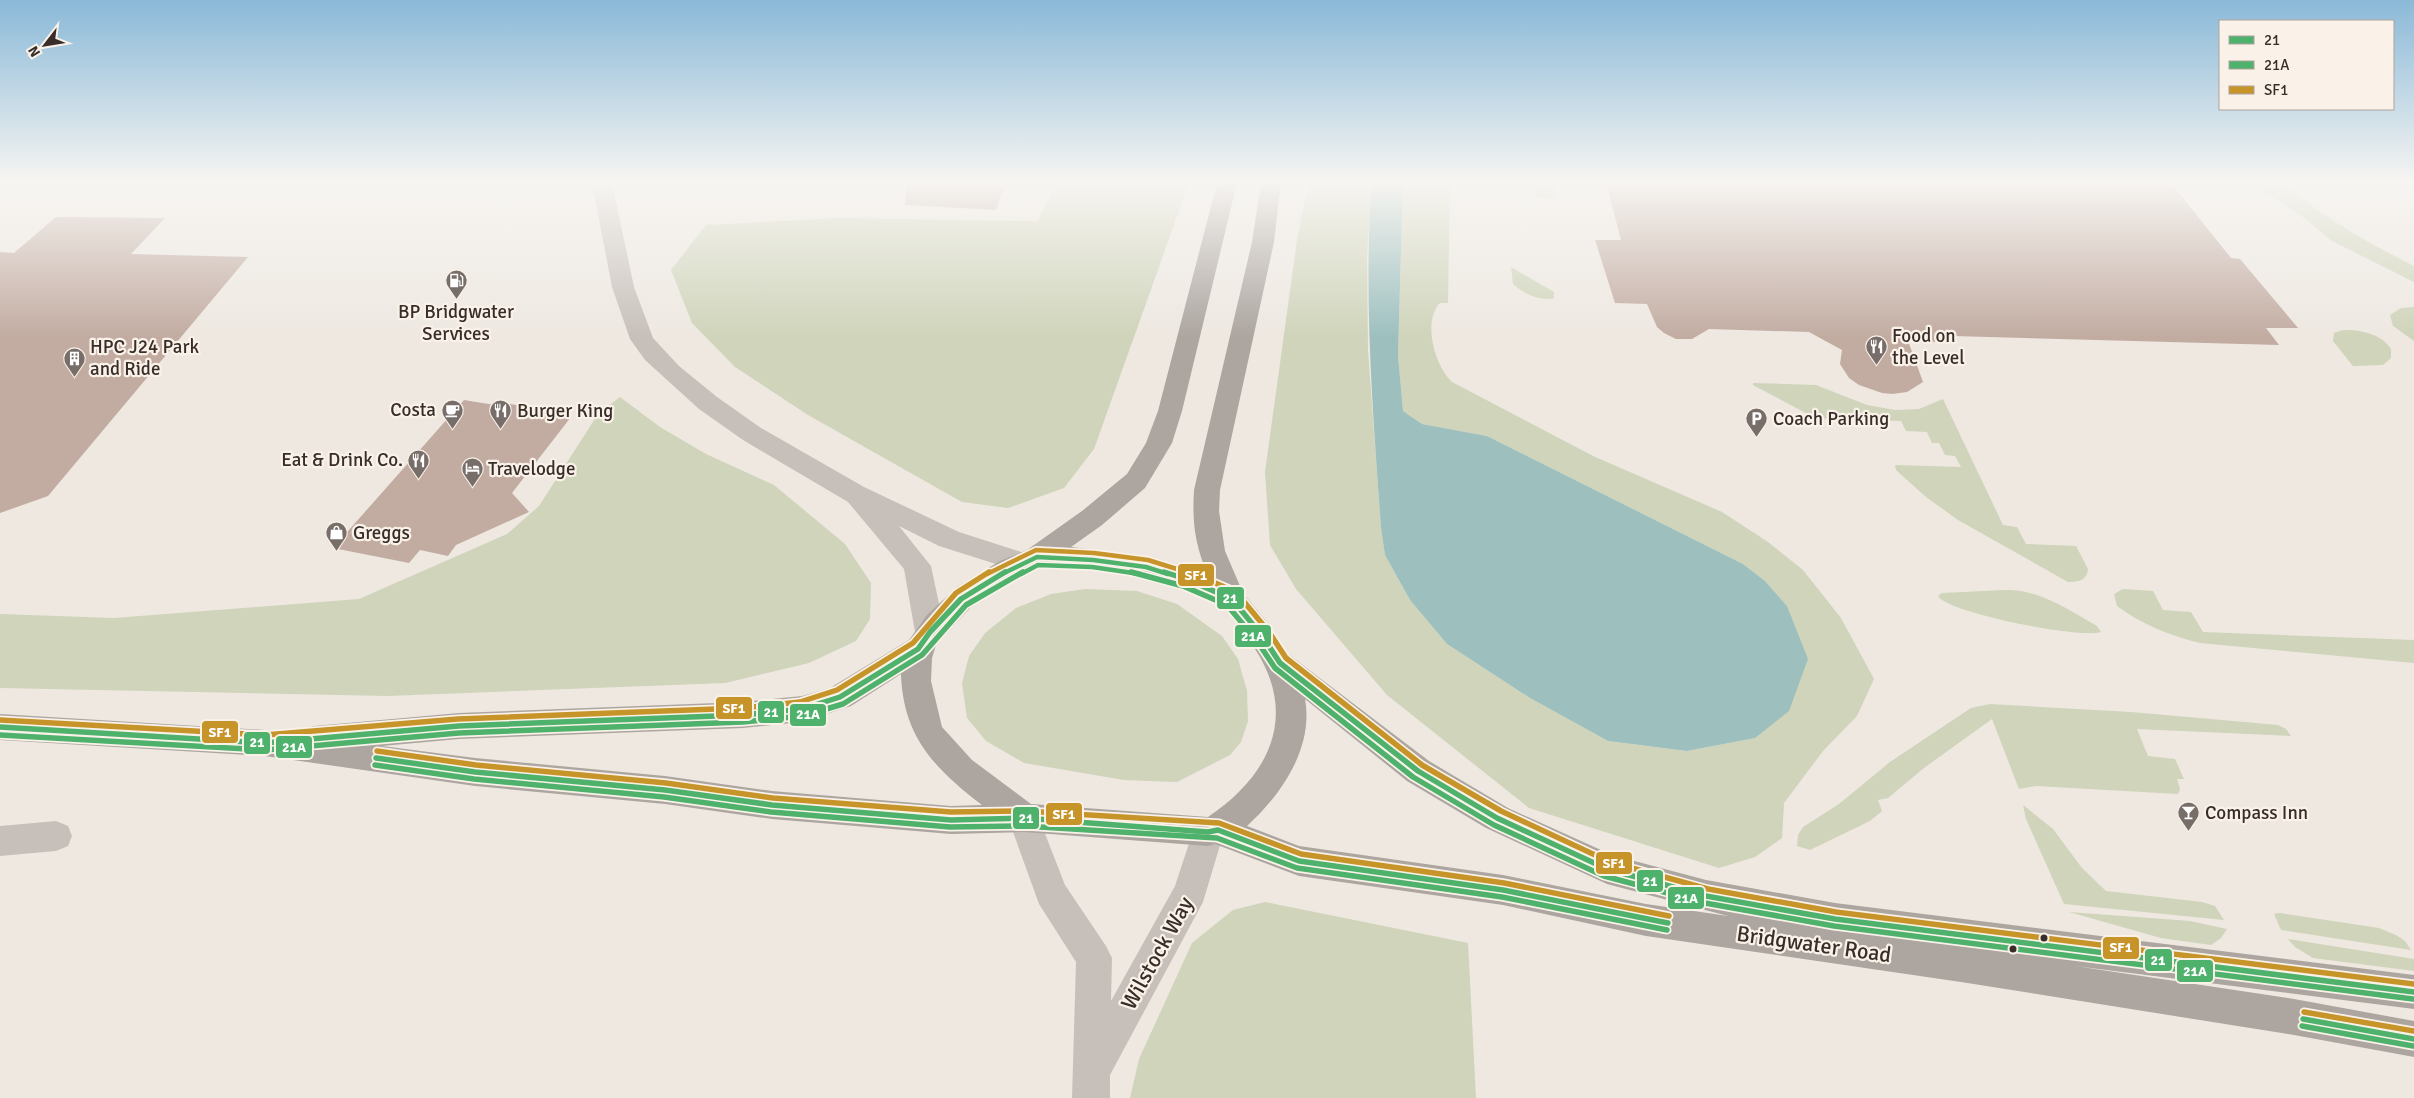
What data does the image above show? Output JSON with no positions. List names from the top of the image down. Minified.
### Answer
{"streets":{"main road":["Bridgwater Road"],"street":["Wilstock Way"]},"crossings":[["Bridgwater Road","Wilstock Way"]],"places":{"fuel station":["BP Bridgwater Services"],"restaurant":["Food on the Level","Burger King","Eat & Drink Co."],"building":["HPC J24 Park and Ride"],"cafe":["Costa"],"parking":["Coach Parking"],"hotel":["Travelodge"],"shop":["Greggs"],"bar":["Compass Inn"]},"lines":["transit line SF1","transit line 21","transit line 21A"],"legend":["21","21A","SF1"],"north":"bottom left"}
